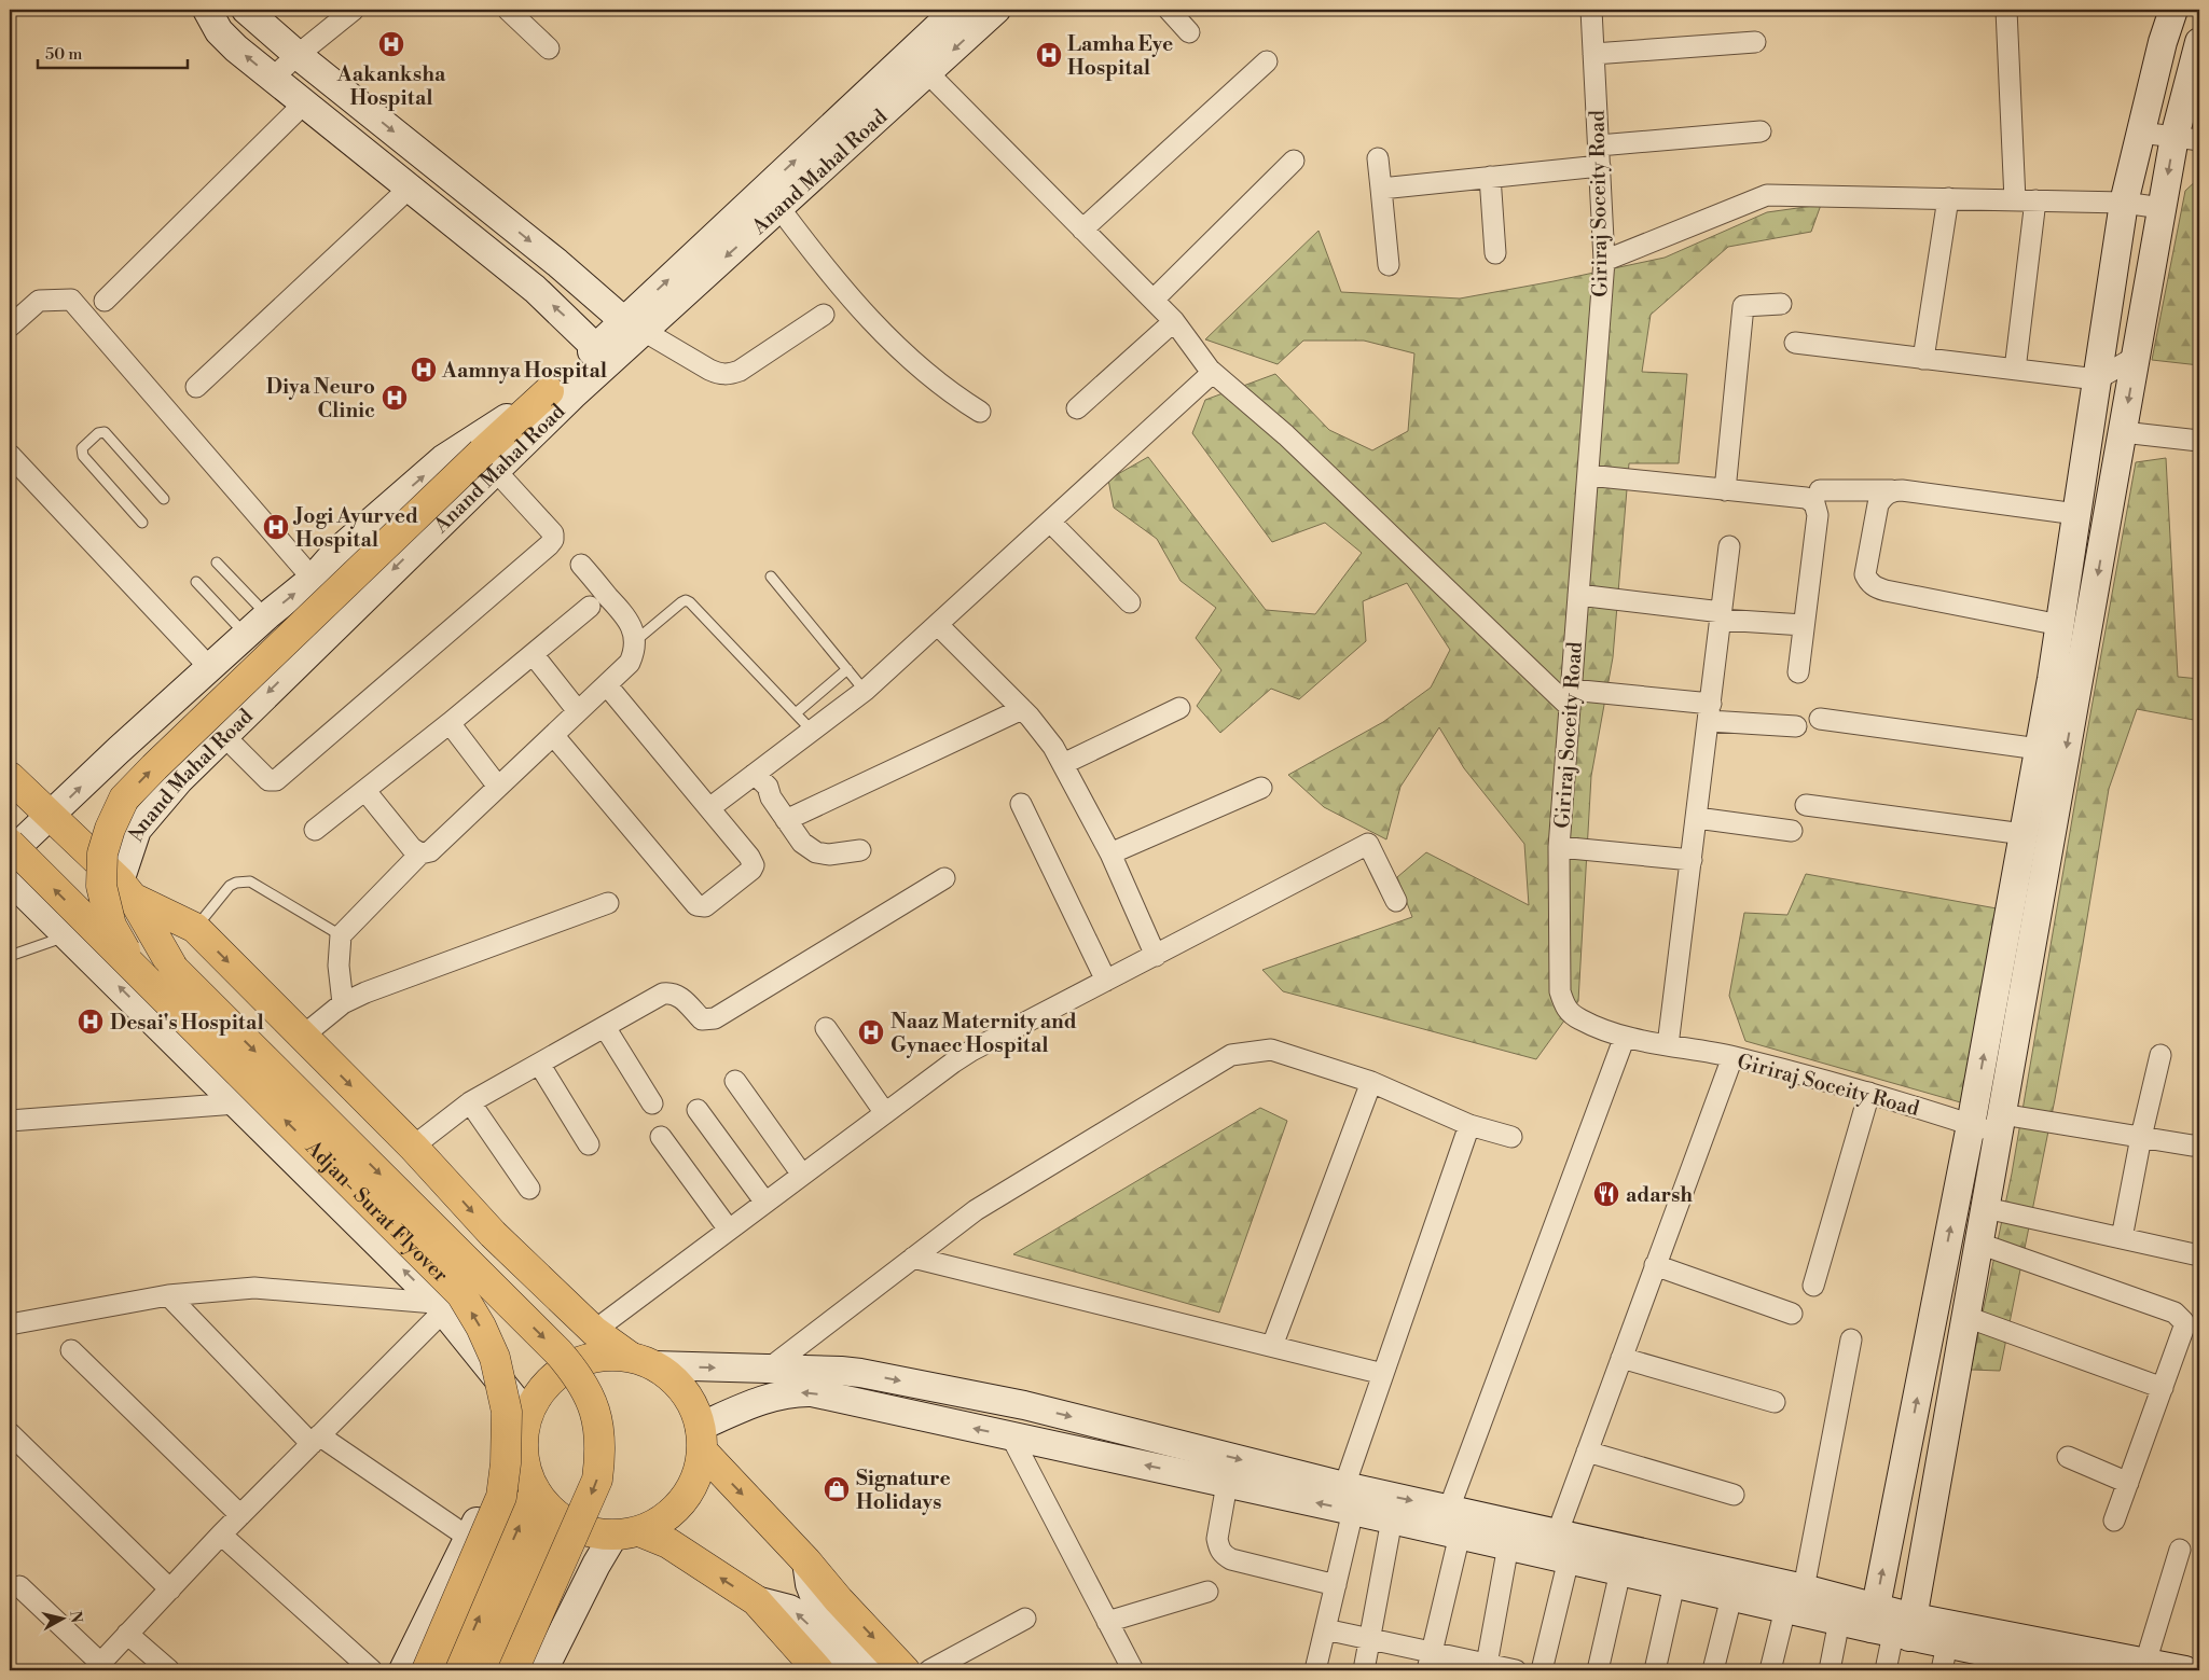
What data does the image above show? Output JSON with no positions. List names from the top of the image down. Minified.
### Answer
{"streets":{"main road":["Adjan- Surat Flyover"],"street":["Anand Mahal Road","Giriraj Soceity Road"]},"crossings":[["Anand Mahal Road","Adjan- Surat Flyover"]],"places":{"hospital":["Aakanksha Hospital","Lamha Eye Hospital","Aamnya Hospital","Diya Neuro Clinic","Jogi Ayurved Hospital","Desai's Hospital","Naaz Maternity and Gynaec Hospital"],"restaurant":["adarsh"],"shop":["Signature Holidays"]},"scale_bar":"50 m","north":"right"}
